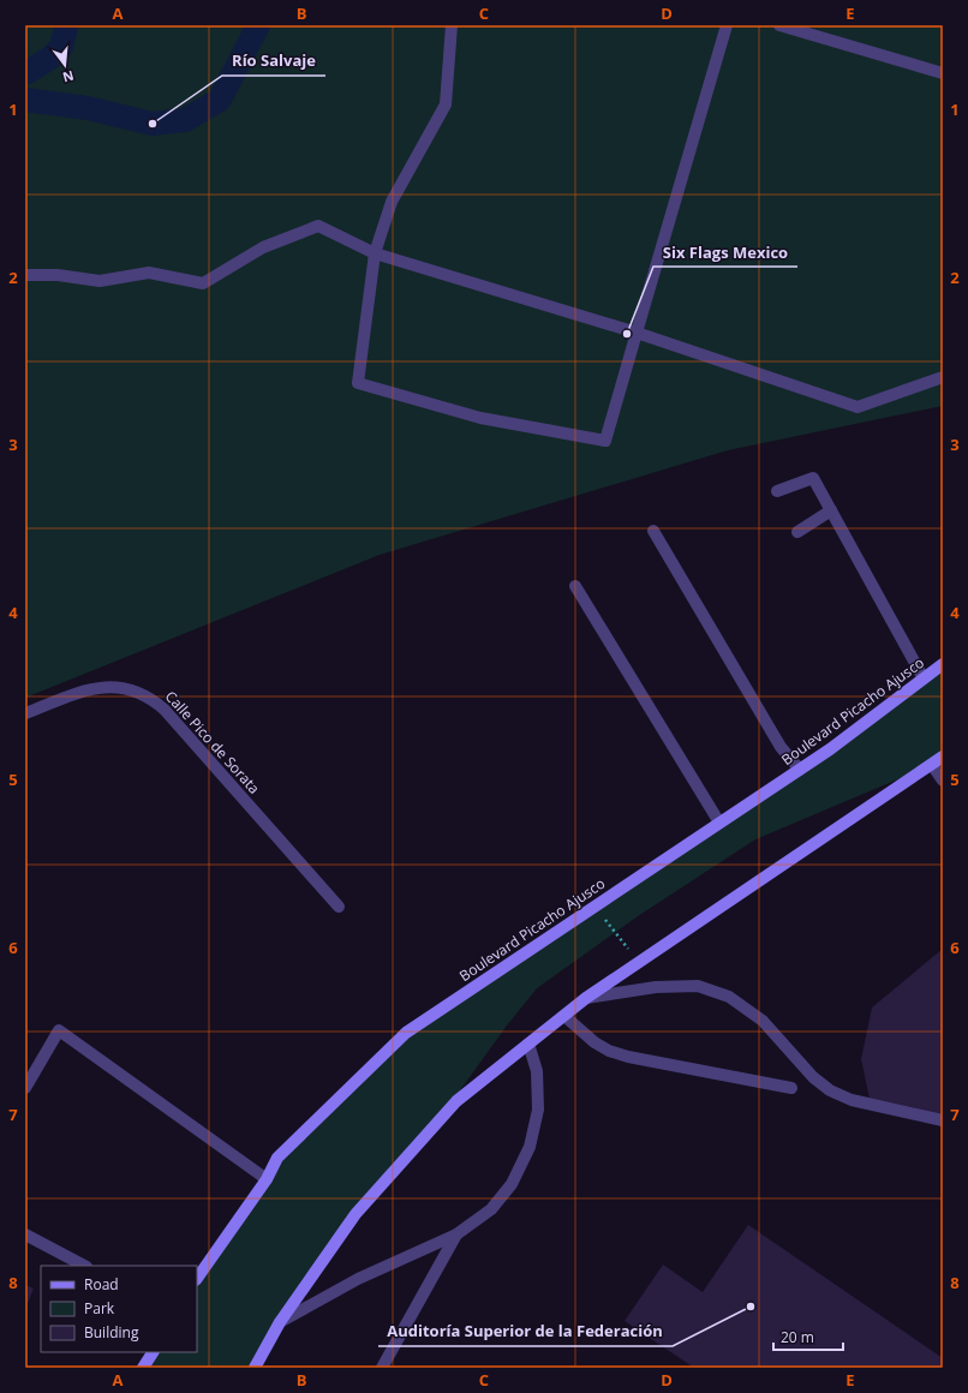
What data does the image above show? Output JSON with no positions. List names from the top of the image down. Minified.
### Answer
{"streets":{"main road":["Boulevard Picacho Ajusco"],"street":["Calle Pico de Sorata"]},"places":["Río Salvaje","Six Flags Mexico","Auditoría Superior de la Federación"],"legend":["Road","Park","Building"],"scale_bar":"20 m","north":"bottom","grid":{"columns":["A","B","C","D","E"],"rows":["1","2","3","4","5","6","7","8"]}}
